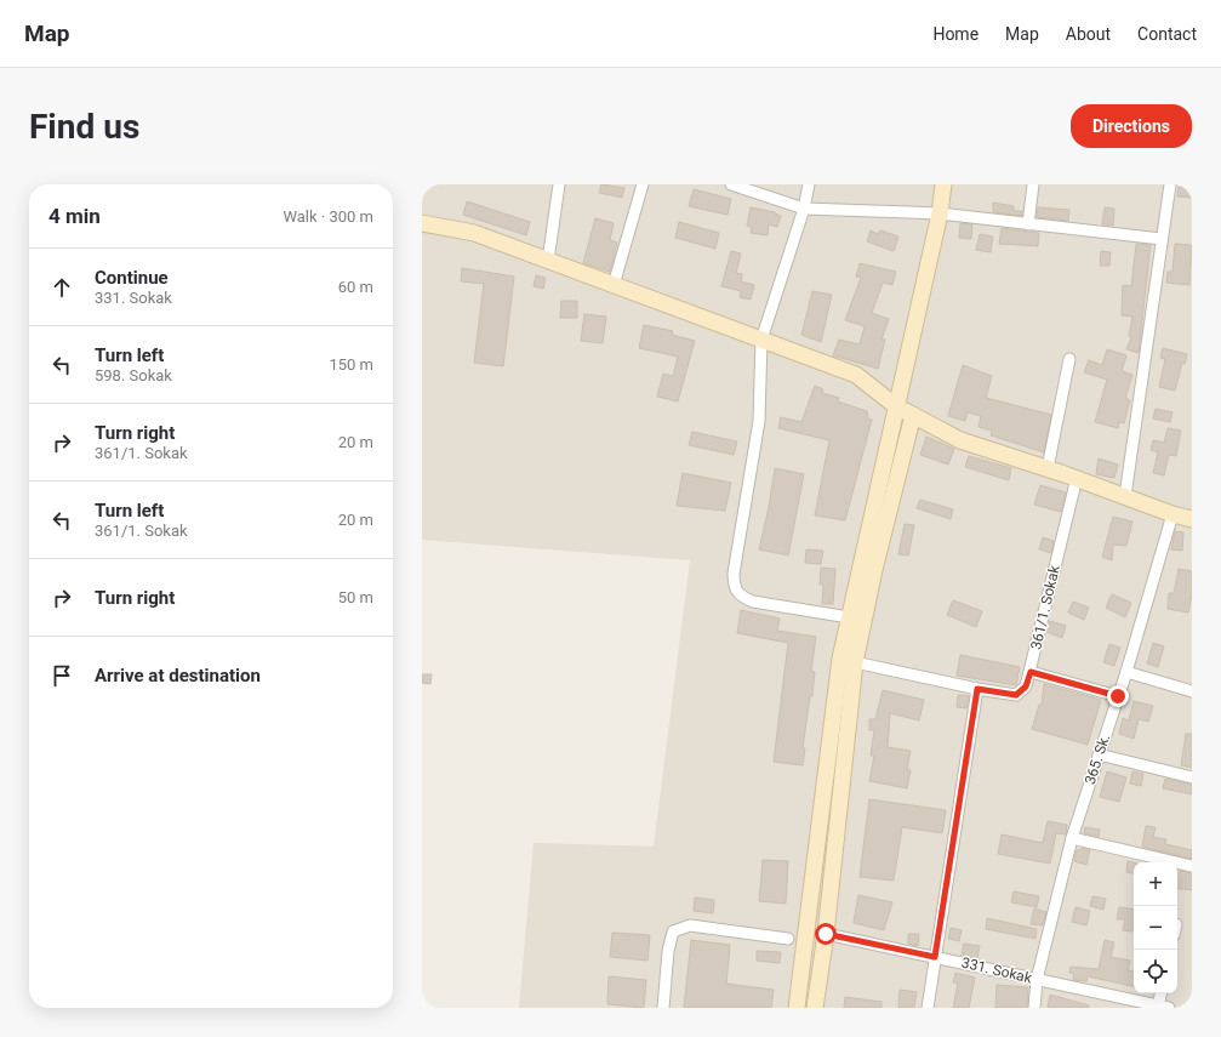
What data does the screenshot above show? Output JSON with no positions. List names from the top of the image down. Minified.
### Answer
{"streets":{"street":["361/1. Sokak","365. Sk.","331. Sokak"]},"crossings":[["365. Sk.","331. Sokak"]],"page":{"header":"Map","nav":["Home","Map","About","Contact"],"buttons":"Directions","title":"Find us","heading":["4 min","Walk · 300 m"],"list":[["Continue","331. Sokak","60 m"],["Turn left","598. Sokak","150 m"],["Turn right","361/1. Sokak","20 m"],["Turn left","361/1. Sokak","20 m"],["Turn right","50 m"],"Arrive at destination"],"map_buttons":["+","−"]}}
